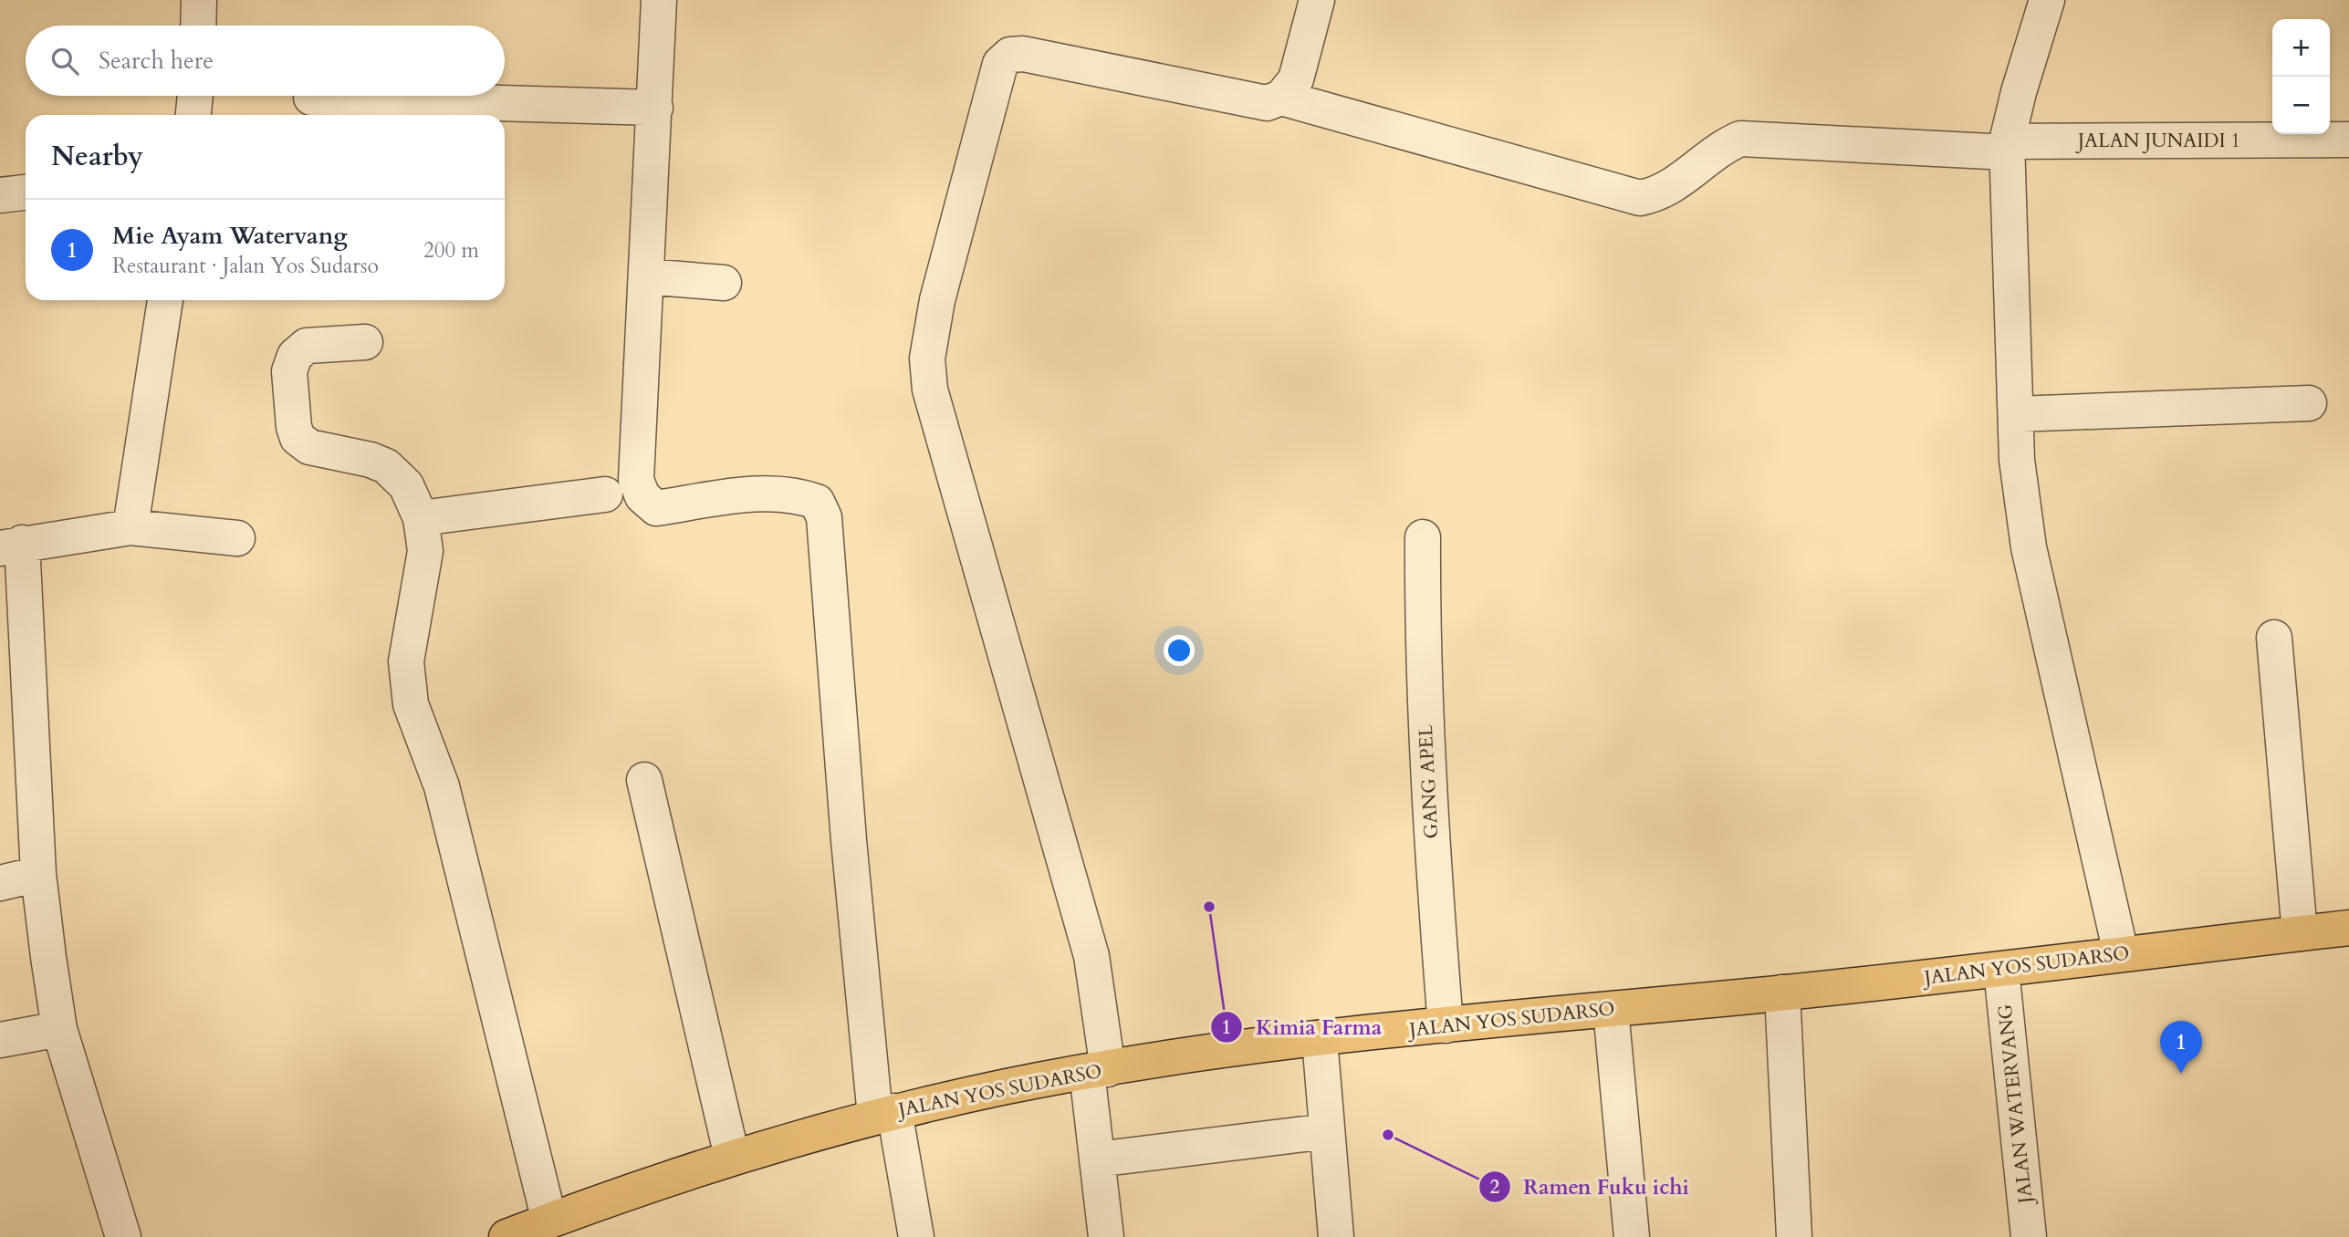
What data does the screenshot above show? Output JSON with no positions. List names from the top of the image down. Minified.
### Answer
{"streets":{"highway":["JALAN YOS SUDARSO"],"street":["JALAN JUNAIDI 1","GANG APEL","JALAN WATERVANG"]},"crossings":[["JALAN JUNAIDI 1","JALAN YOS SUDARSO"],["GANG APEL","JALAN YOS SUDARSO"],["JALAN YOS SUDARSO","JALAN WATERVANG"]],"places":["Kimia Farma","Ramen Fuku ichi"],"page":{"map_buttons":["+","−"],"search":"Search here","heading":"Nearby","list":[{"mark":"1","name":"Mie Ayam Watervang","note":"Restaurant · Jalan Yos Sudarso","value":"200 m"}],"pins":"1"}}
